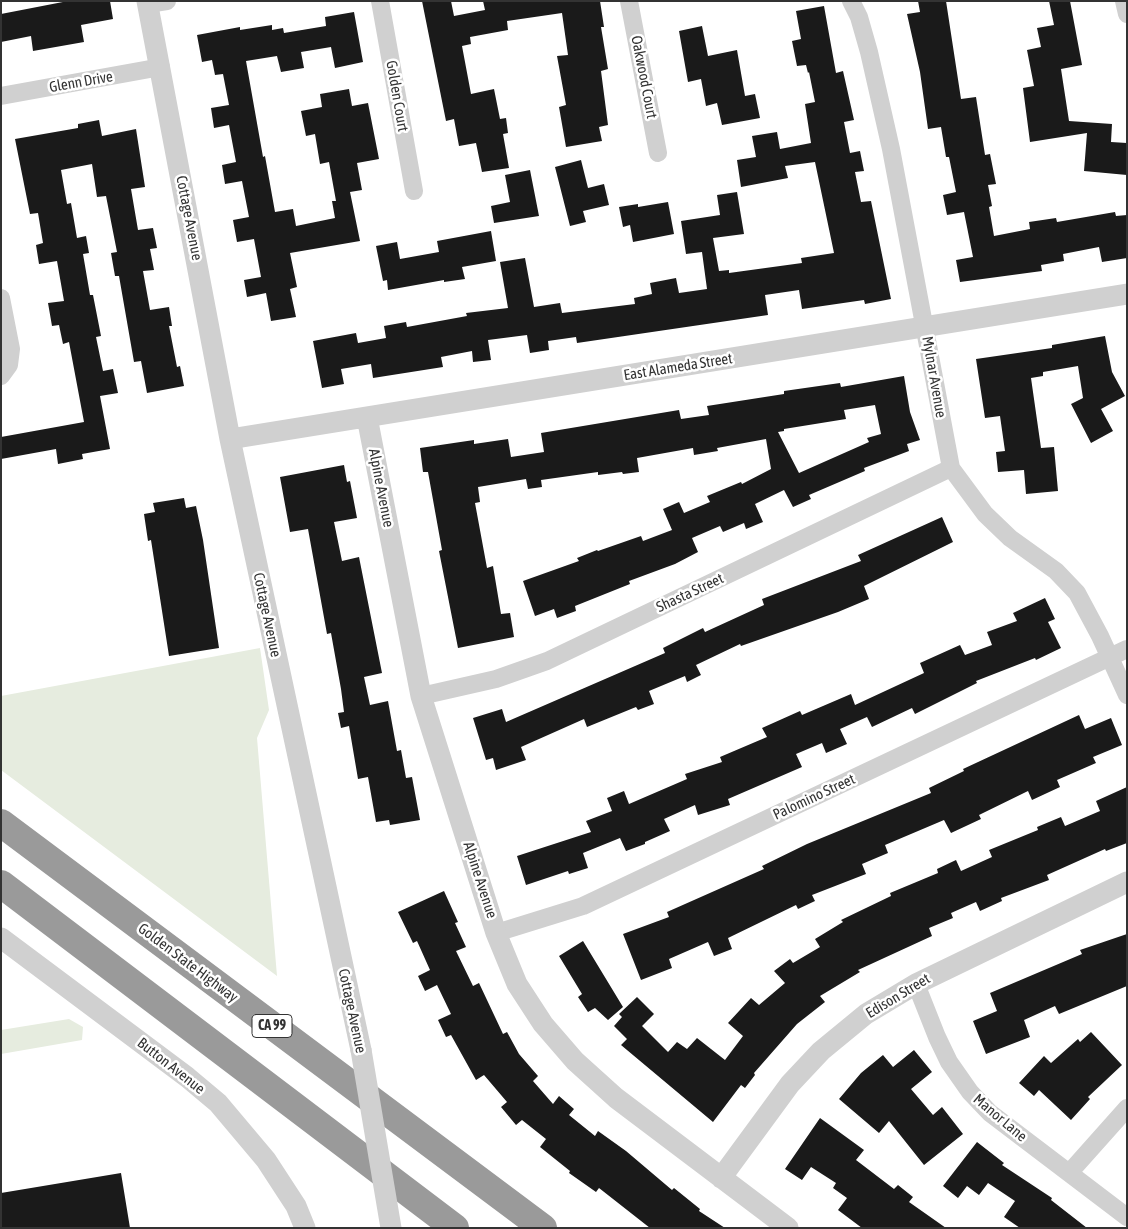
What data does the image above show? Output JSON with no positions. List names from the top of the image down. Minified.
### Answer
{"streets":{"highway":["Golden State Highway","CA 99"],"street":["Oakwood Court","Glenn Drive","Golden Court","Cottage Avenue","East Alameda Street","Mylnar Avenue","Alpine Avenue","Shasta Street","Palomino Street","Edison Street","Button Avenue","Manor Lane"]},"crossings":[["Glenn Drive","Cottage Avenue"],["Cottage Avenue","East Alameda Street"],["East Alameda Street","Mylnar Avenue"],["East Alameda Street","Alpine Avenue"],["Mylnar Avenue","Shasta Street"],["Mylnar Avenue","Palomino Street"],["Alpine Avenue","Shasta Street"],["Alpine Avenue","Palomino Street"],["Alpine Avenue","Edison Street"],["Edison Street","Manor Lane"]]}
